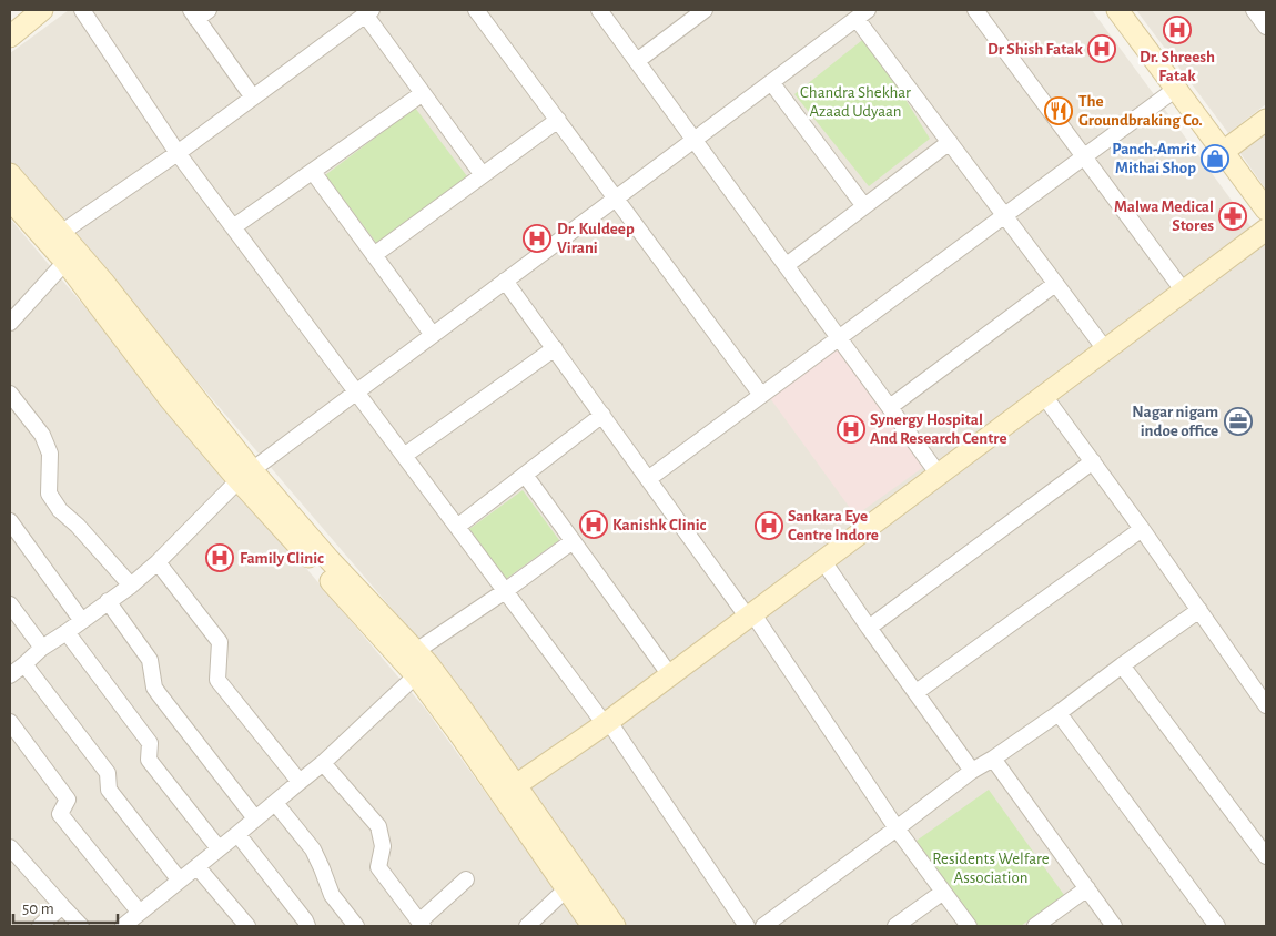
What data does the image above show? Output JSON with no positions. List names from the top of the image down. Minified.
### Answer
{"parks":["Chandra Shekhar Azaad Udyaan","Residents Welfare Association"],"places":{"hospital":["Dr. Shreesh Fatak","Dr Shish Fatak","Dr. Kuldeep Virani","Synergy Hospital And Research Centre","Kanishk Clinic","Sankara Eye Centre Indore","Family Clinic"],"restaurant":["The Groundbraking Co."],"shop":["Panch-Amrit Mithai Shop"],"pharmacy":["Malwa Medical Stores"],"office":["Nagar nigam indoe office"]},"scale_bar":"50 m"}
